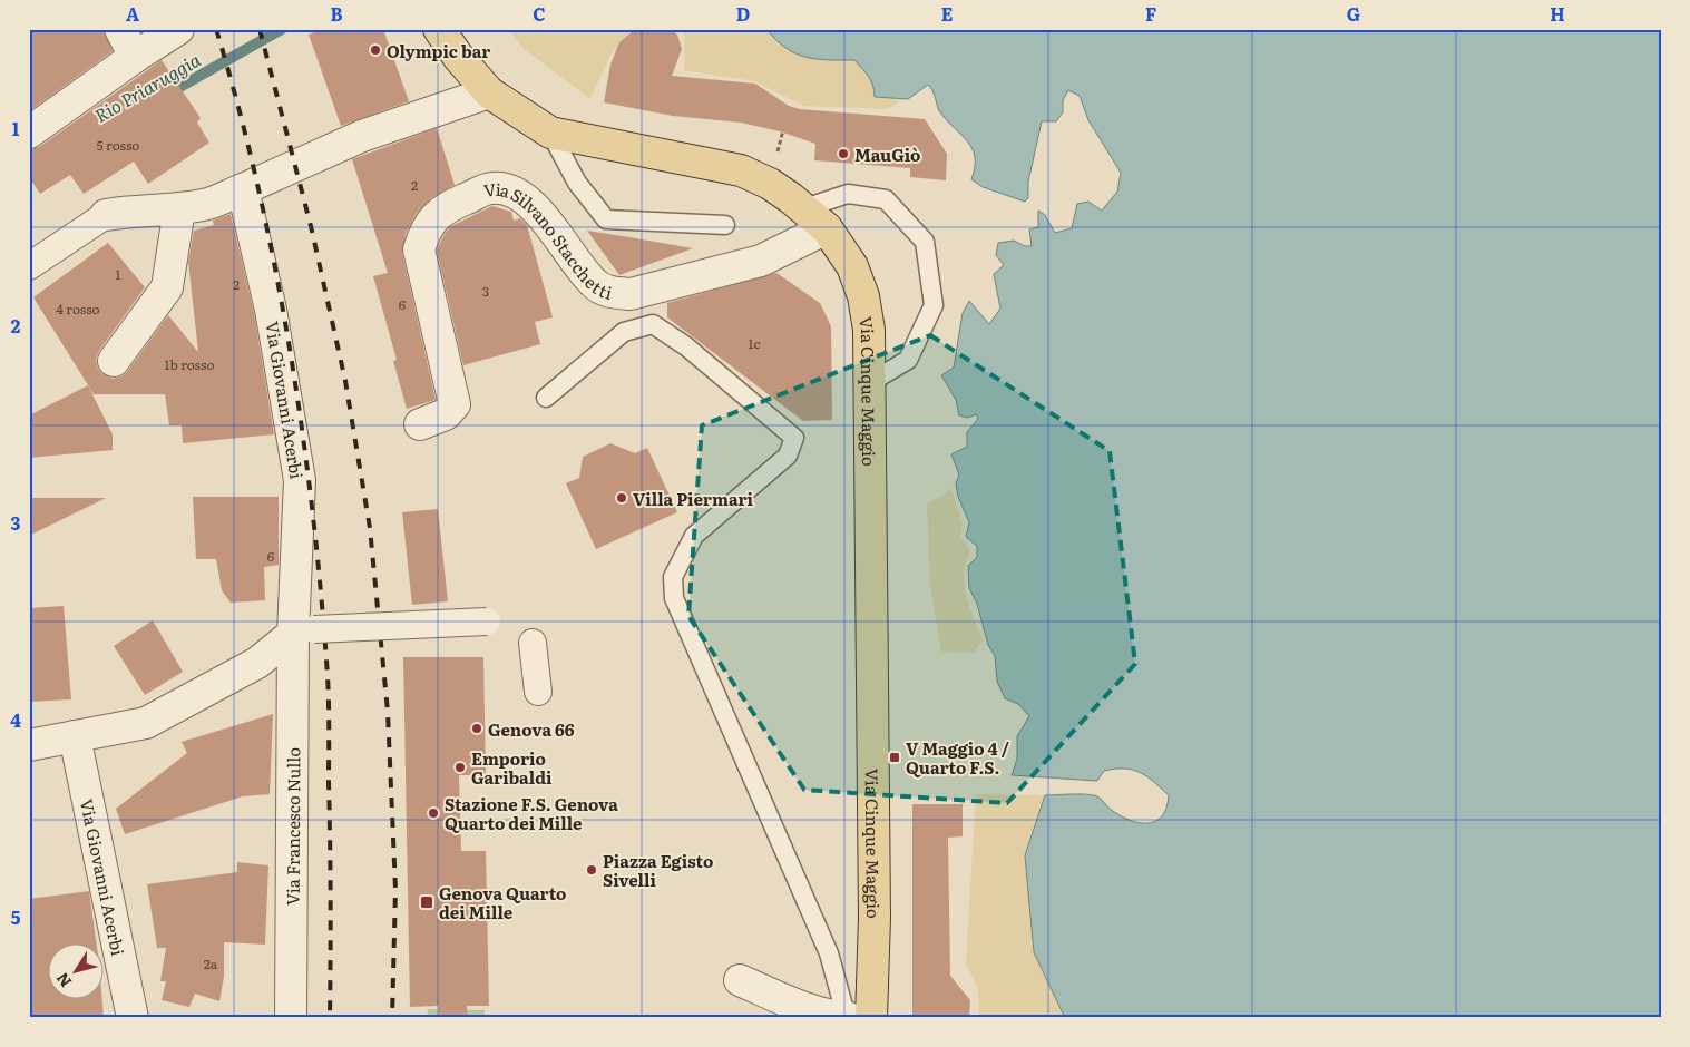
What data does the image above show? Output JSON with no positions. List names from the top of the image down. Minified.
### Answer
{"streets":{"main road":["Via Cinque Maggio"],"street":["Via Silvano Stacchetti","Via Giovanni Acerbi","Via Francesco Nullo"]},"crossings":[["Via Silvano Stacchetti","Via Cinque Maggio"],["Via Giovanni Acerbi","Via Francesco Nullo"]],"water":["Rio Priaruggia"],"places":{"other":["Olympic bar","MauGiò","Villa Piermari","Genova 66","Emporio Garibaldi","Stazione F.S. Genova Quarto dei Mille","Piazza Egisto Sivelli"],"transit":["V Maggio 4 / Quarto F.S.","Genova Quarto dei Mille"]},"house_numbers":["5 rosso","2","1","2","3","6","4 rosso","1c","1b rosso","6","2a"],"north":"bottom left","grid":{"columns":["A","B","C","D","E","F","G","H"],"rows":["1","2","3","4","5"]}}
